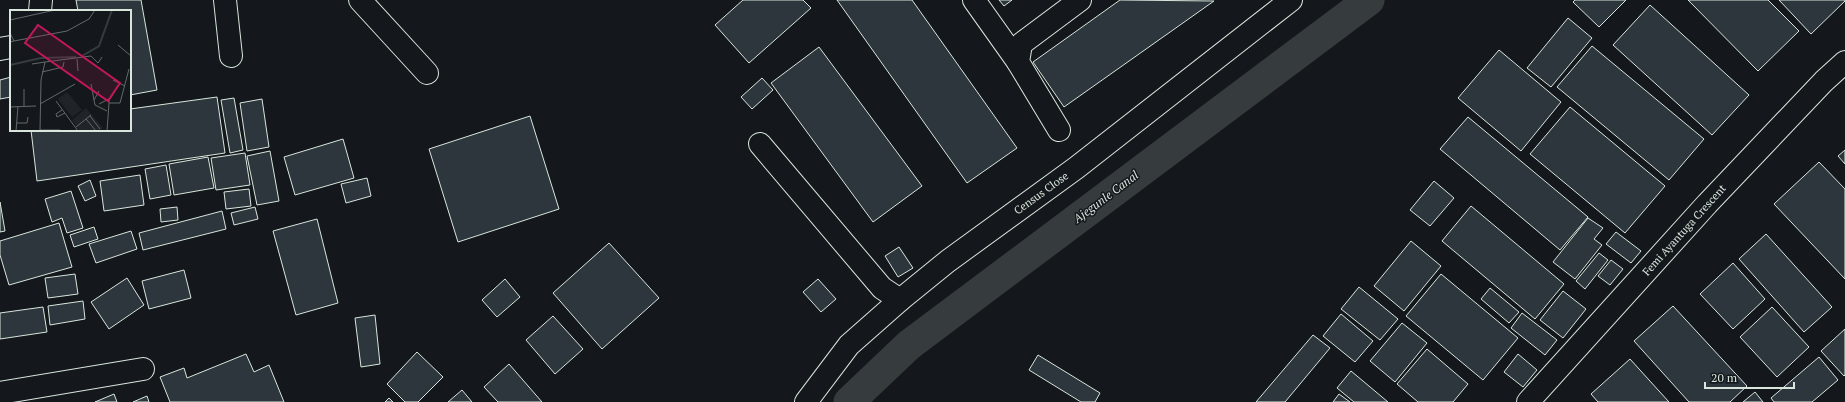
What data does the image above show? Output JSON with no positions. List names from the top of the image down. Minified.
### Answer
{"streets":{"street":["Census Close","Femi Ayantuga Crescent"]},"water":["Ajegunle Canal"],"scale_bar":"20 m"}
